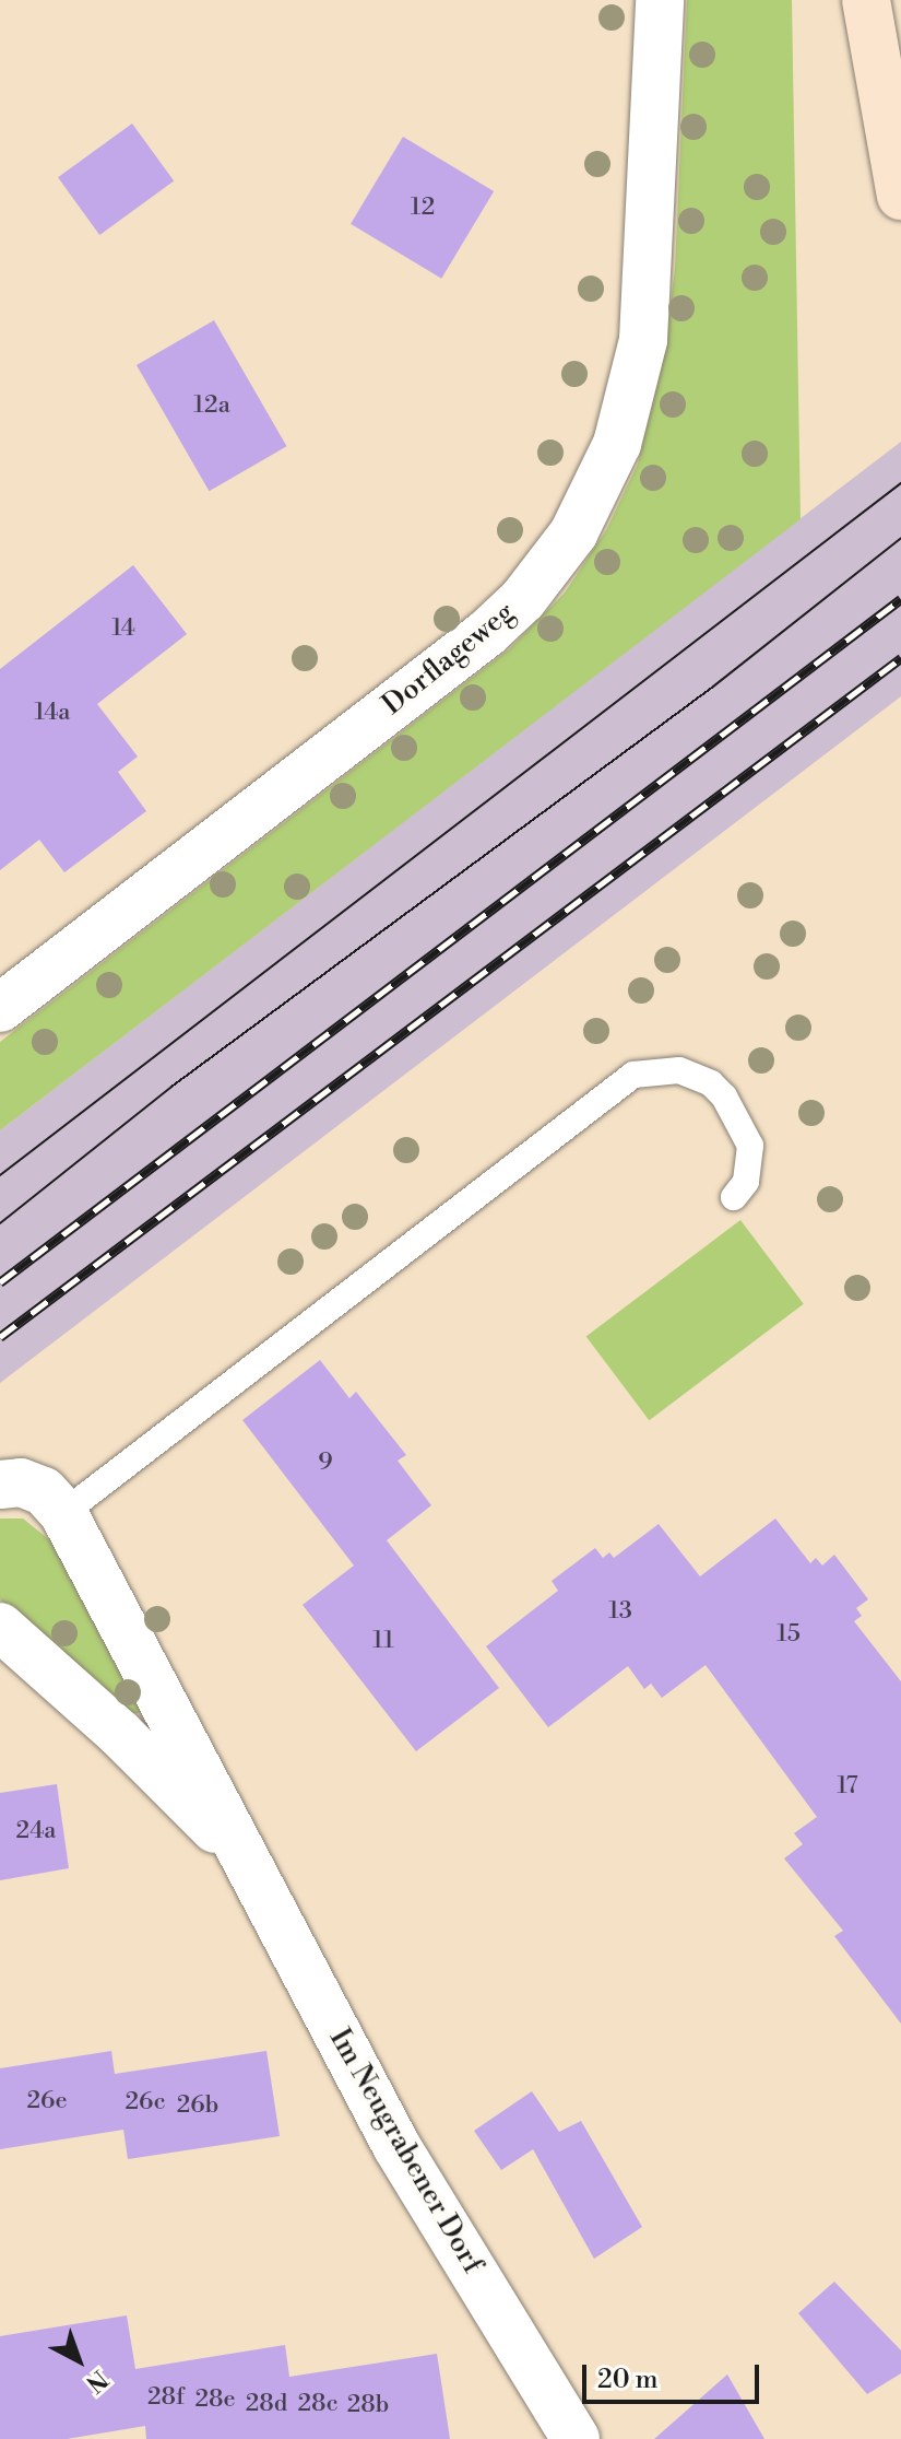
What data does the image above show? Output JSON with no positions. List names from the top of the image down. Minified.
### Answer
{"streets":{"street":["Dorflageweg","Im Neugrabener Dorf"]},"house_numbers":["12","12a","14","14a","9","13","15","11","17","24a","26e","26c","26b","28f","28e","28d","28c","28b"],"scale_bar":"20 m","north":"bottom right"}
